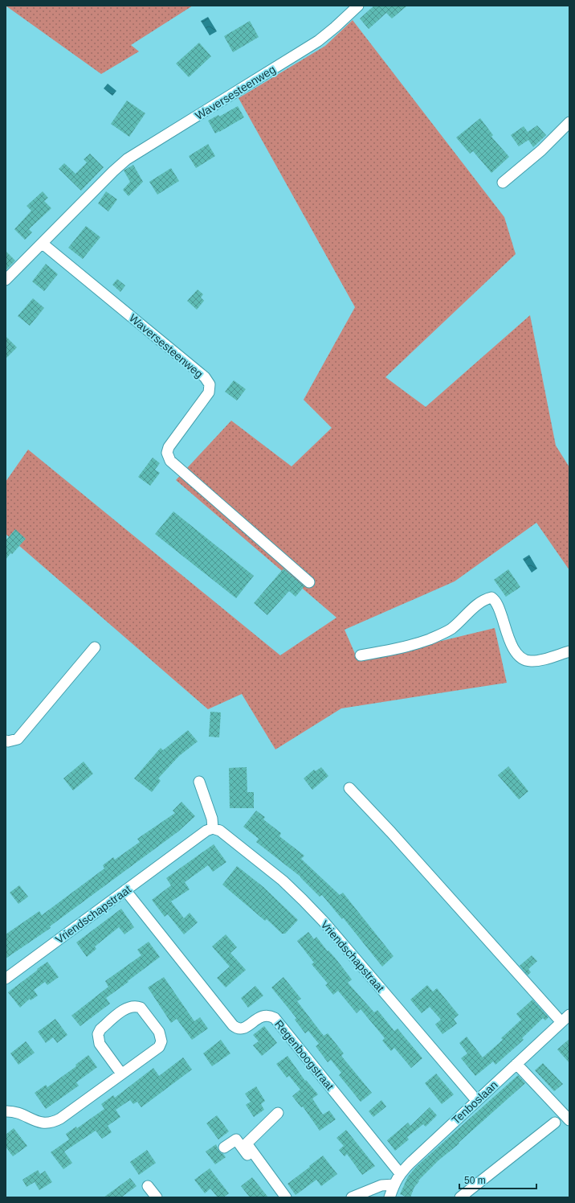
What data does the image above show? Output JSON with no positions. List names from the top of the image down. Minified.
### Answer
{"streets":{"street":["Waversesteenweg","Vriendschapstraat","Regenboogstraat","Tenboslaan"]},"crossings":[["Vriendschapstraat","Regenboogstraat"],["Vriendschapstraat","Tenboslaan"],["Regenboogstraat","Tenboslaan"]],"scale_bar":"50 m"}
